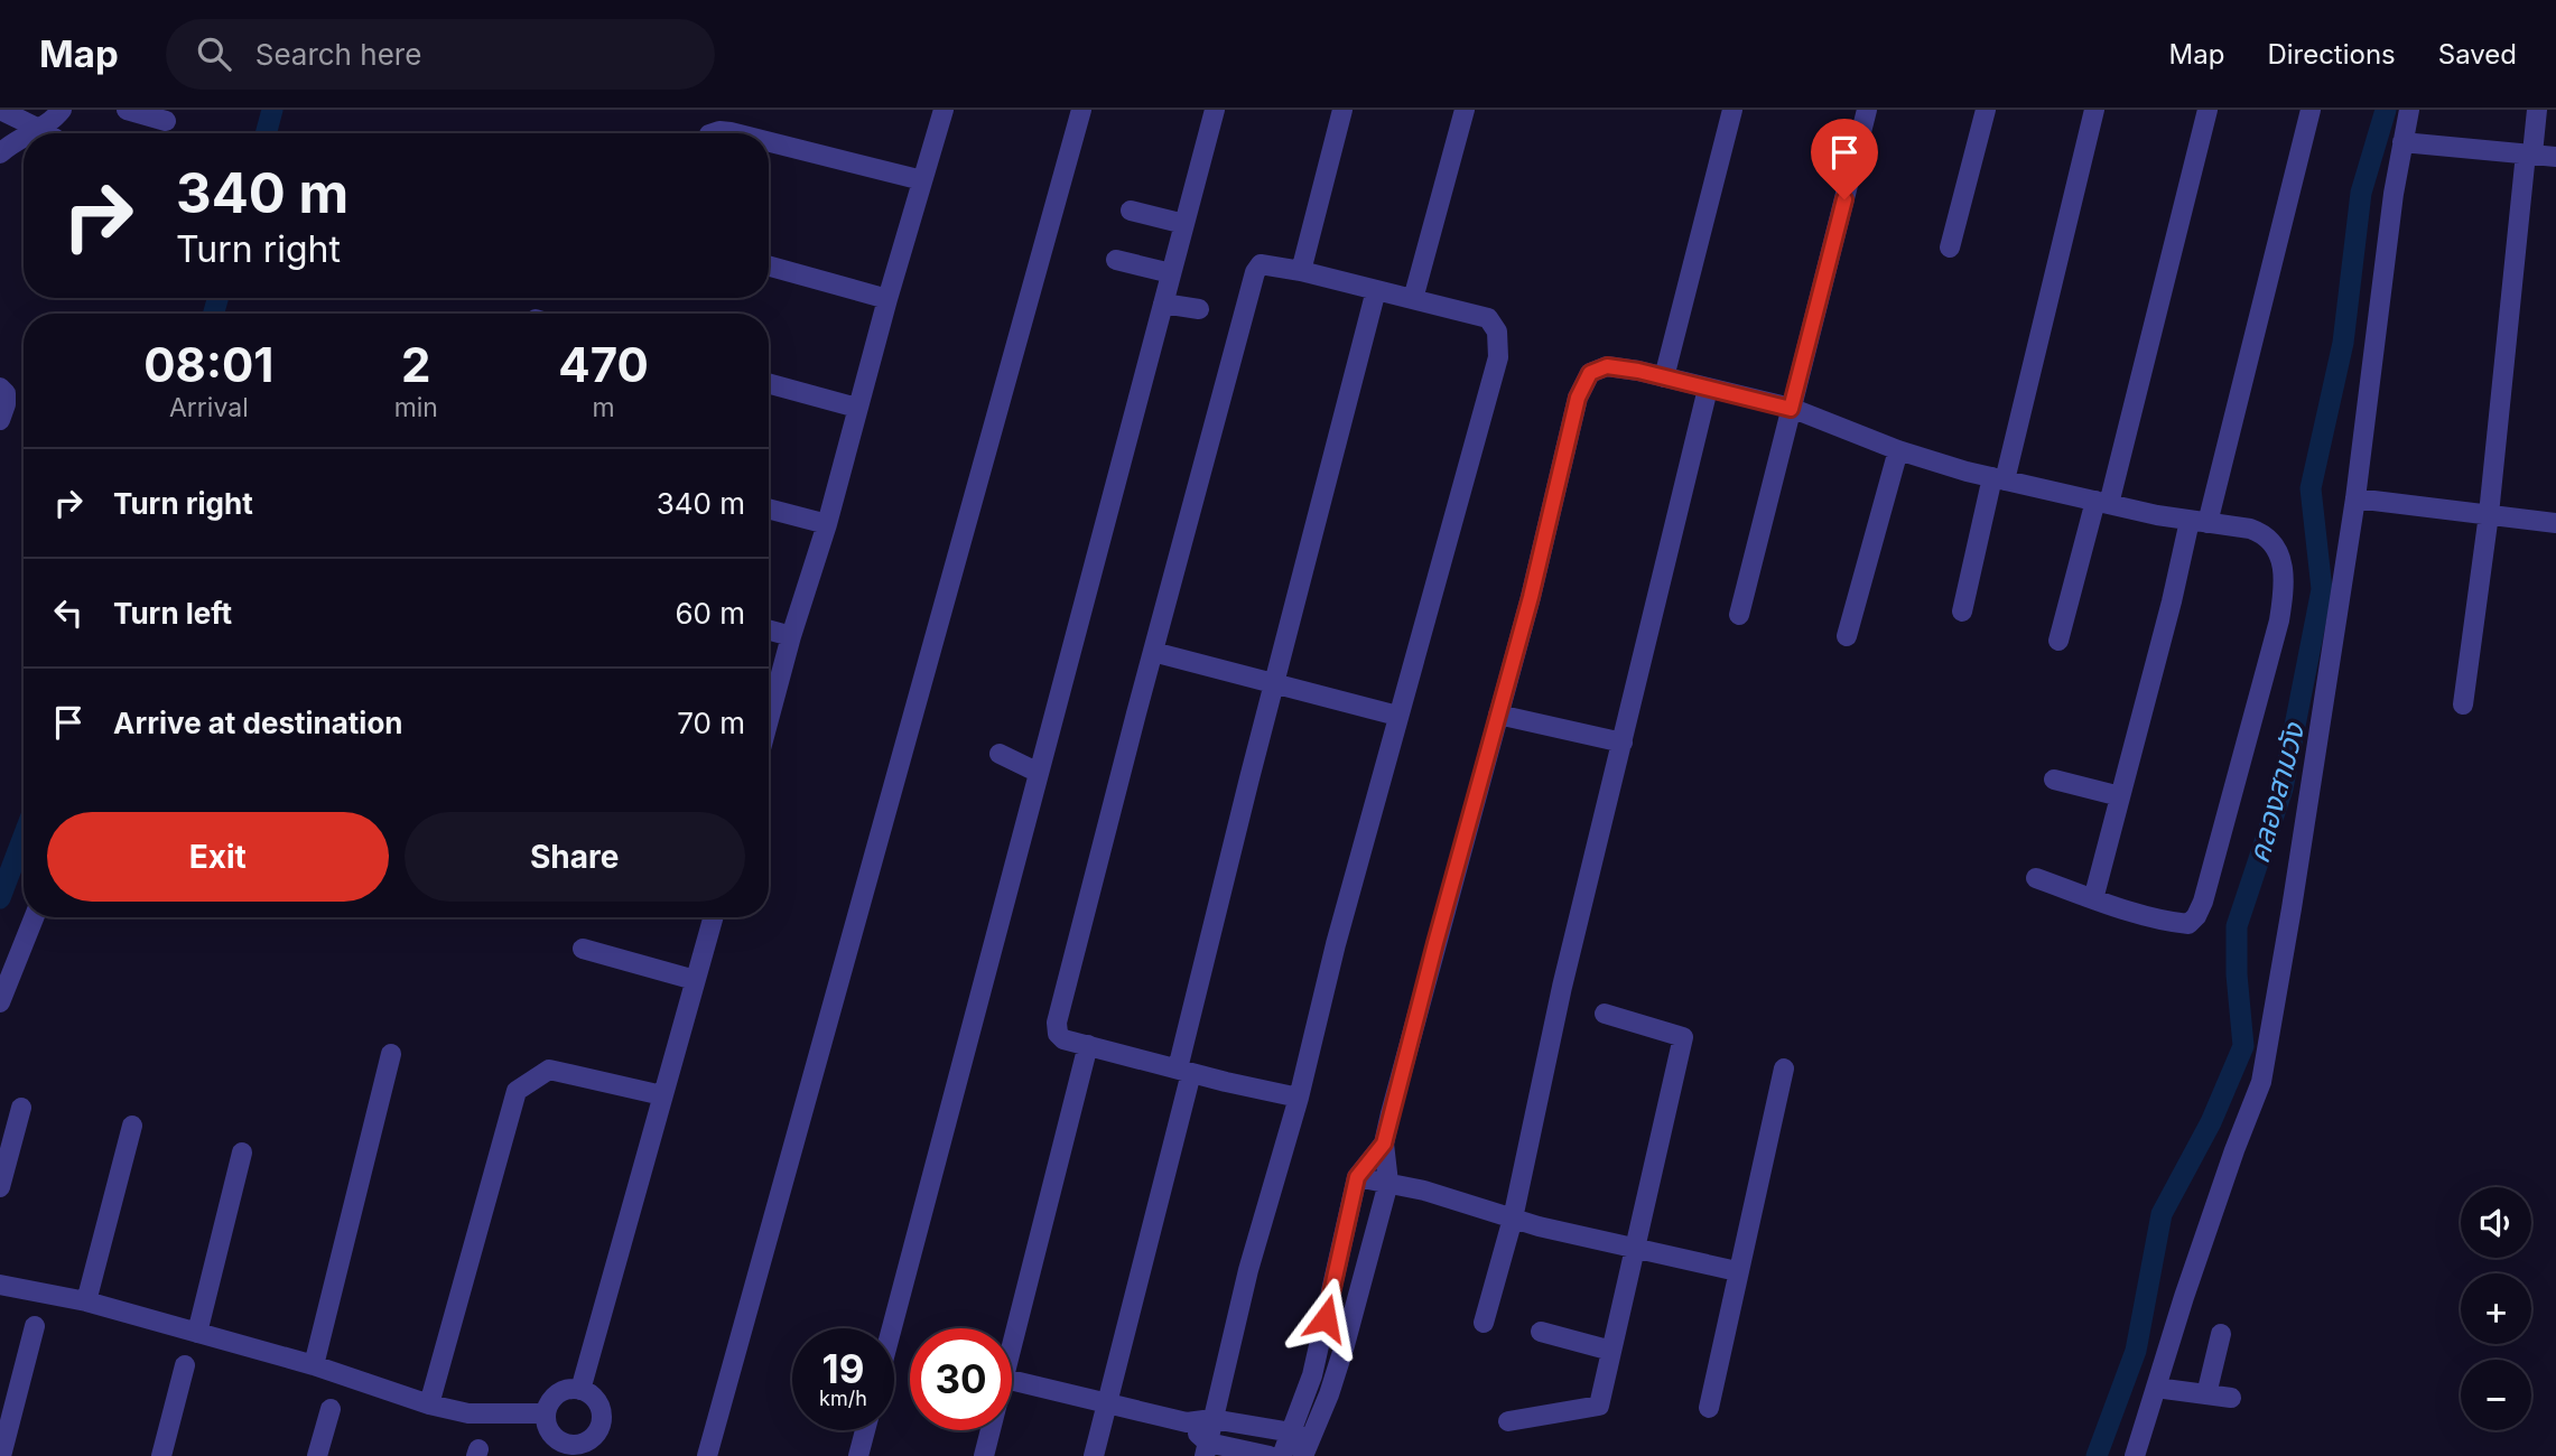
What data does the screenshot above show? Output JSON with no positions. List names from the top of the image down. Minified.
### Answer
{"water":["คลองสามวัง"],"page":{"header":"Map","search":"Search here","nav":["Map","Directions","Saved"],"turn":["340 m","Turn right"],"eta":["08:01","Arrival","2","min","470","m"],"list":[{"name":"Turn right","value":"340 m"},{"name":"Turn left","value":"60 m"},{"name":"Arrive at destination","value":"70 m"}],"buttons":["Exit","Share"],"map_buttons":["+","−"],"speed":"19 km/h","limit":"30"}}
